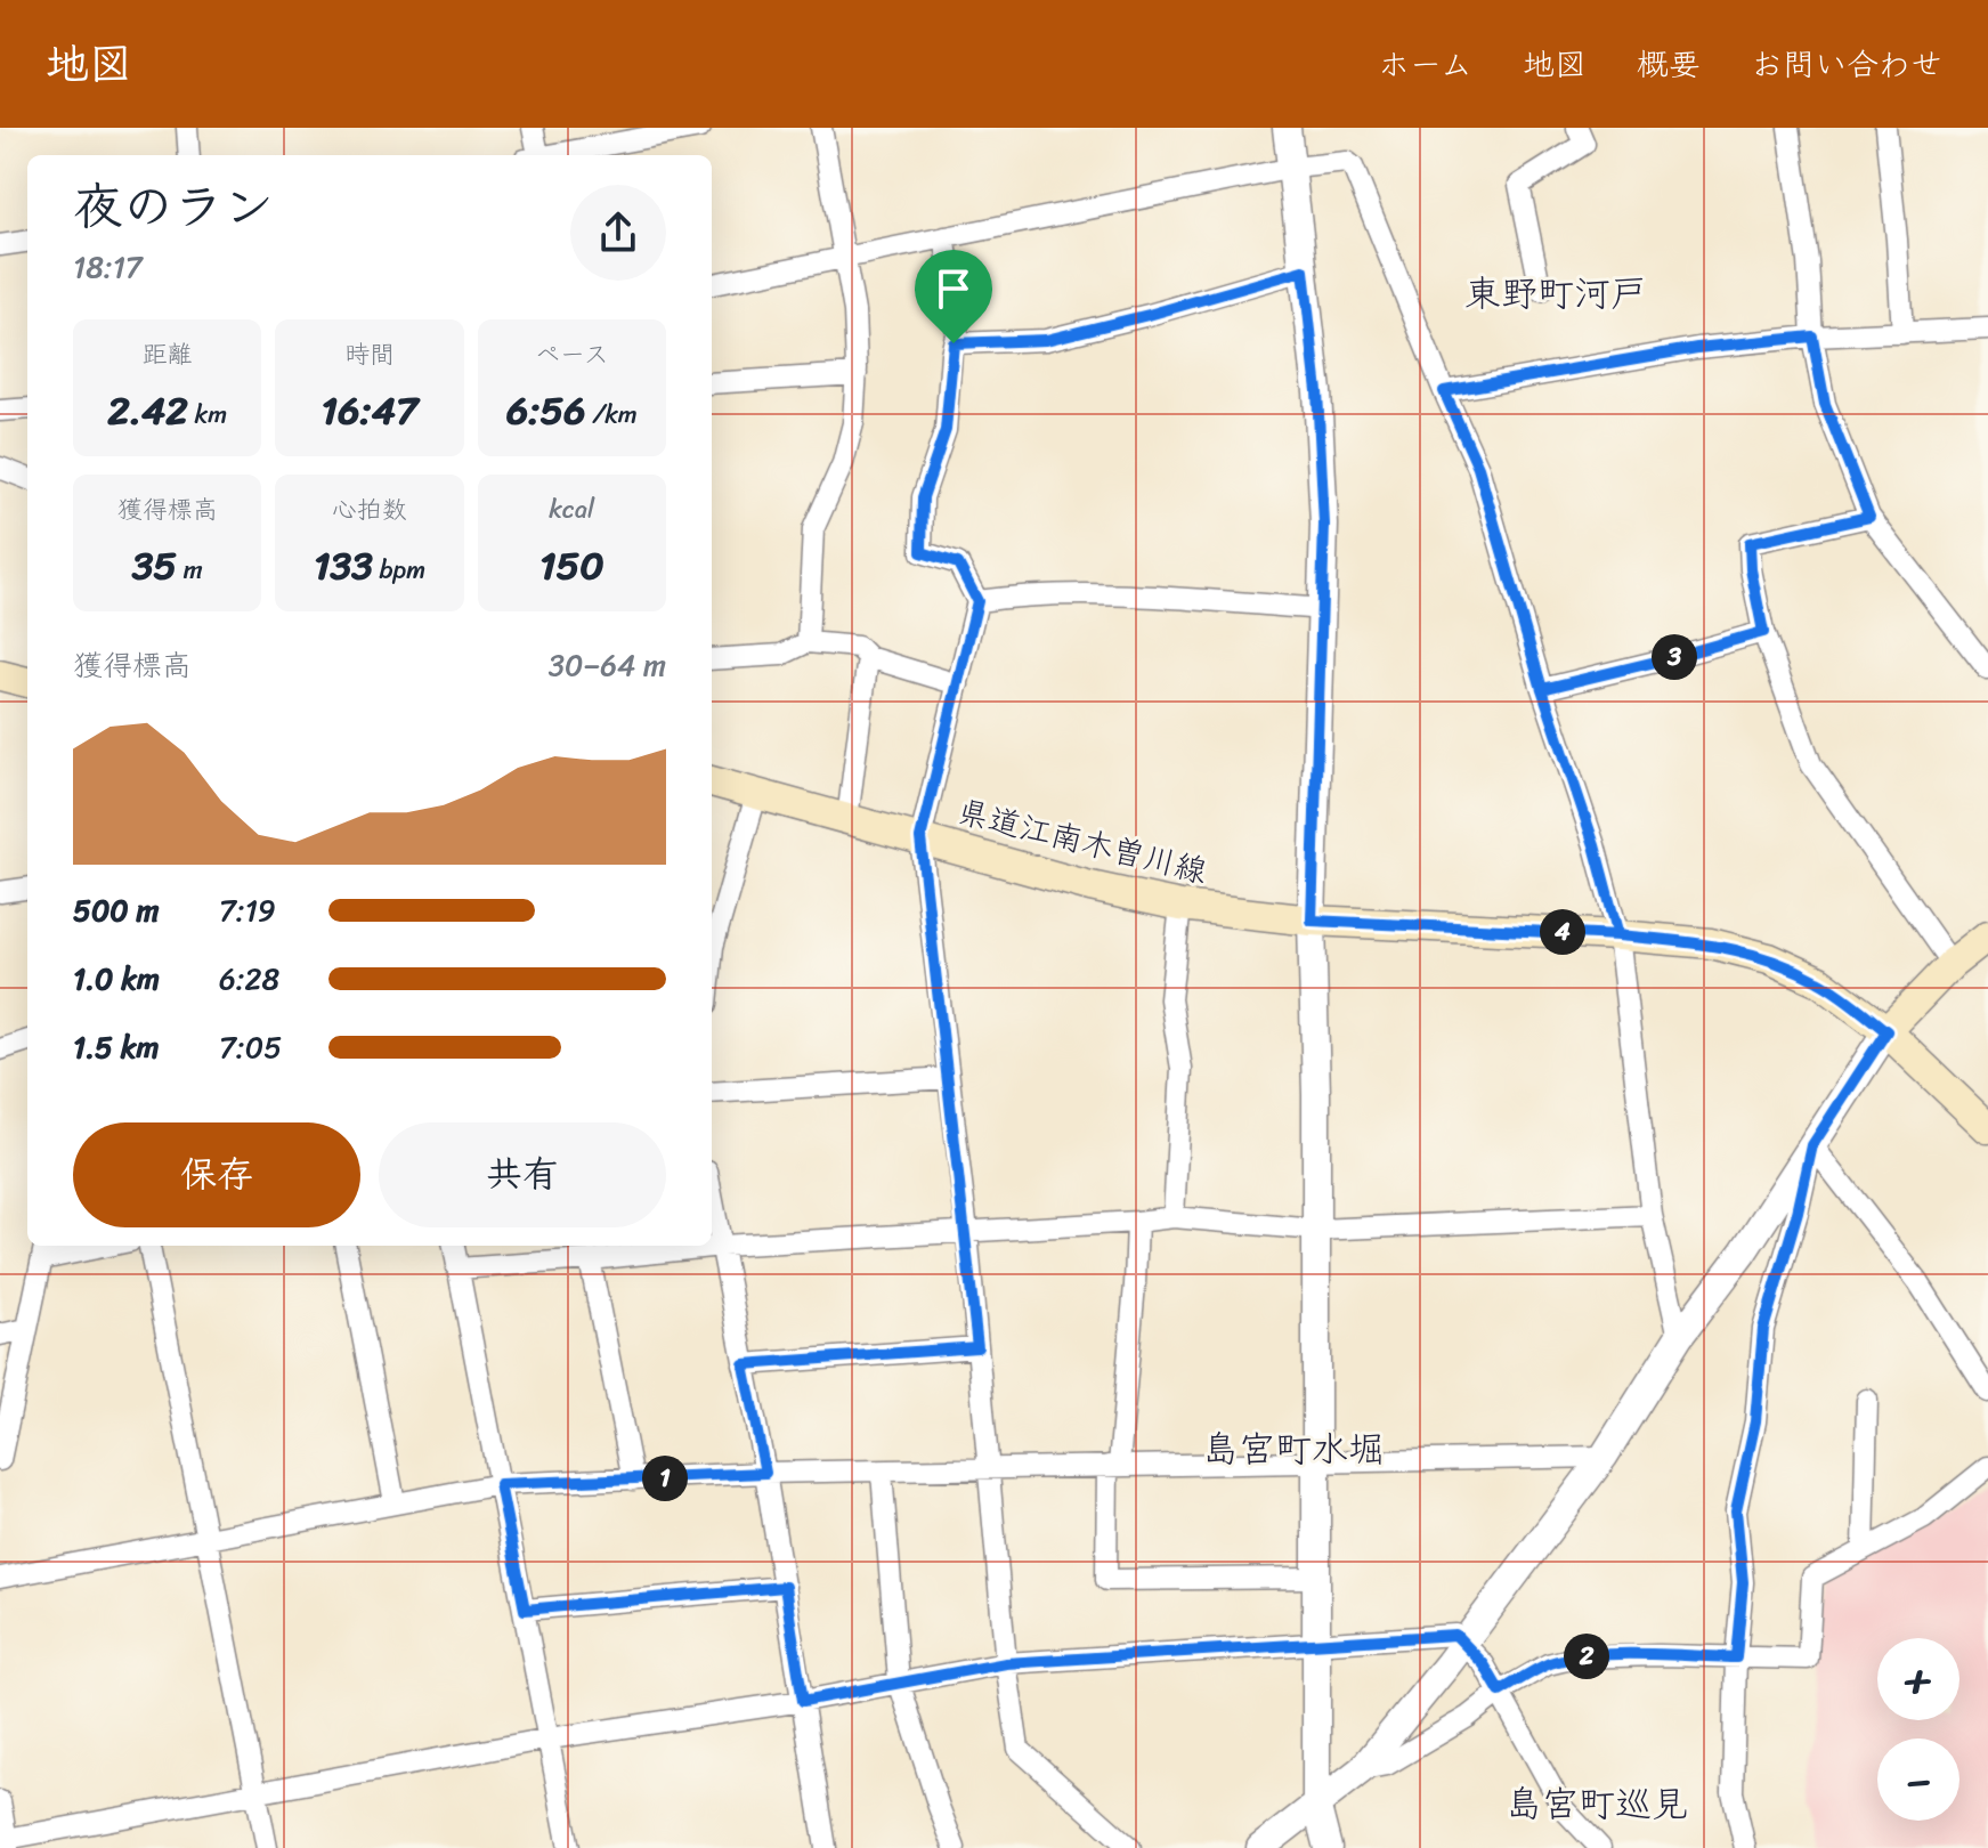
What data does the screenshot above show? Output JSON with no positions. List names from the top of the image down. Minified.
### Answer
{"streets":{"main road":["県道江南木曽川線"]},"districts":["東野町河戸","島宮町水堀","島宮町巡見"],"page":{"header":"地図","nav":["ホーム","地図","概要","お問い合わせ"],"heading":["夜のラン","18:17"],"stats":[["距離","2.42 km"],["時間","16:47"],["ペース","6:56 /km"],["獲得標高","35 m"],["心拍数","133 bpm"],["kcal","150"]],"chart":["獲得標高","30–64 m"],"pins":["3","4","1","2"],"list":[{"name":"500 m","note":"7:19"},{"name":"1.0 km","note":"6:28"},{"name":"1.5 km","note":"7:05"}],"buttons":["保存","共有"],"map_buttons":["+","−"]}}
